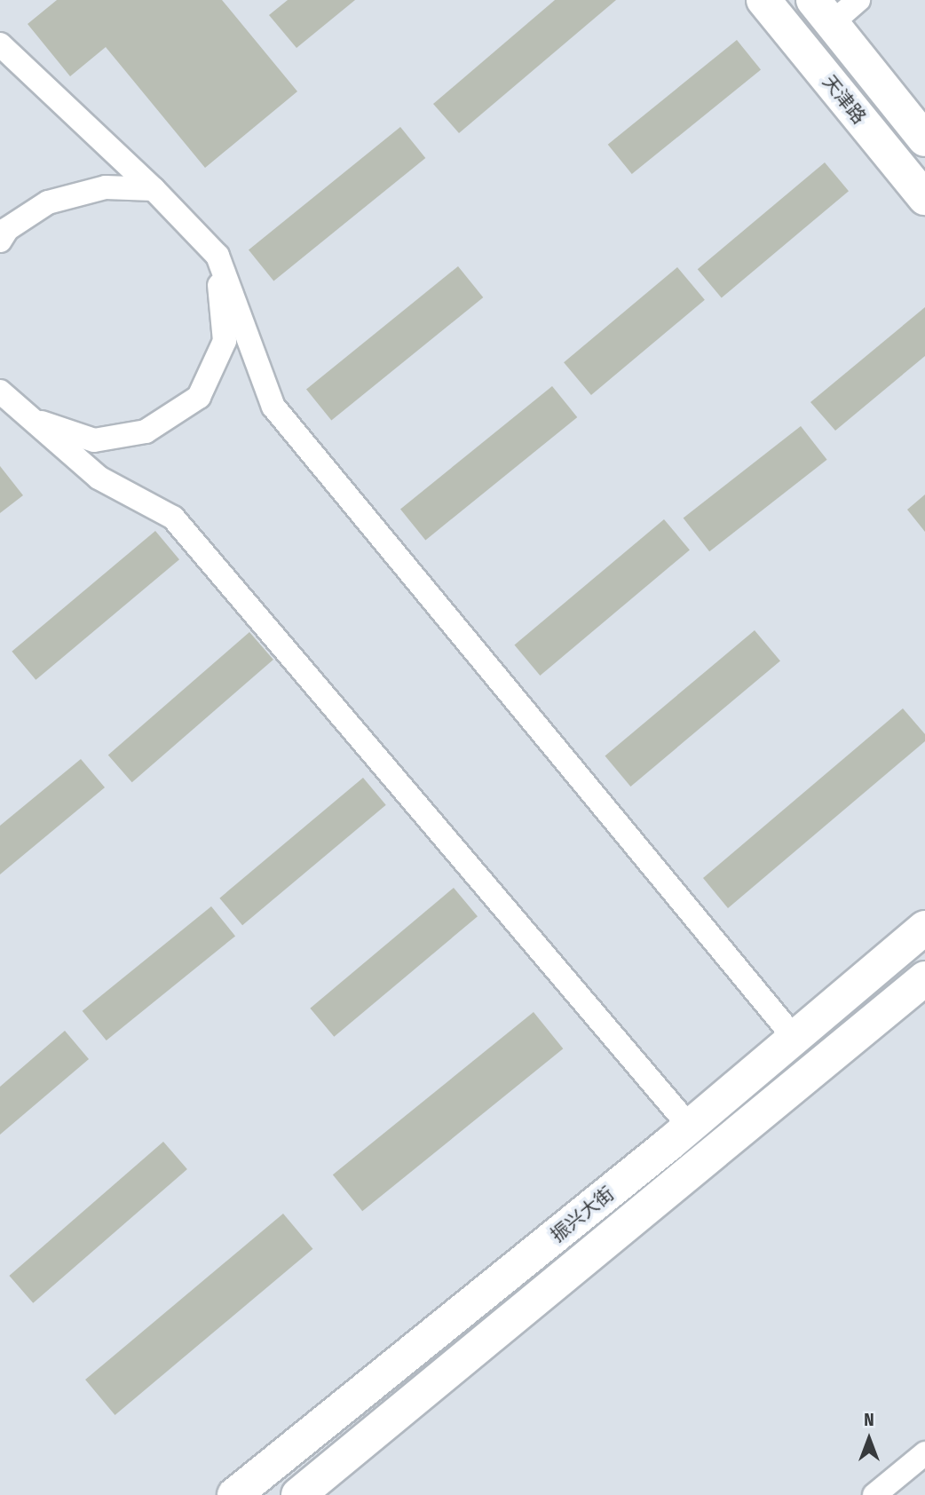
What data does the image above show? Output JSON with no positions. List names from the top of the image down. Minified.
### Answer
{"streets":{"main road":["天津路","振兴大街"]},"north":"top"}
